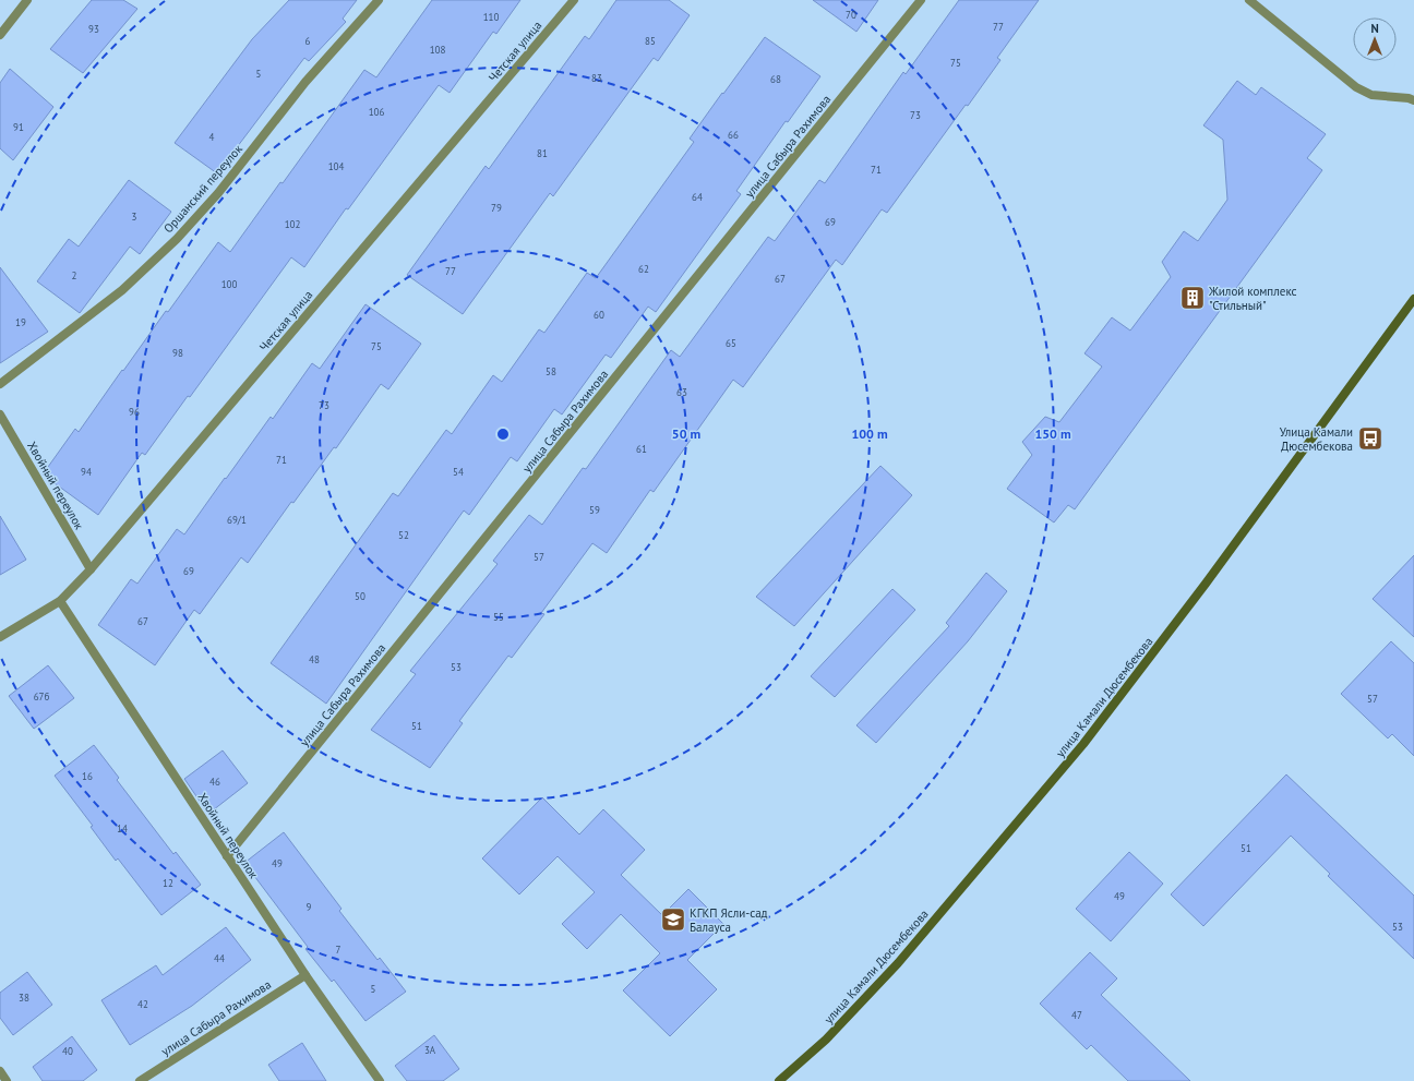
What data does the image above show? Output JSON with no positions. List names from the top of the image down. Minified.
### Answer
{"streets":{"main road":["улица Камали Дюсембекова"],"street":["Четская улица","улица Сабыра Рахимова","Оршанский переулок","Хвойный переулок"]},"crossings":[["Четская улица","Хвойный переулок"],["улица Сабыра Рахимова","Хвойный переулок"]],"places":{"building":["Жилой комплекс \"Стильный\""],"bus stop":["Улица Камали Дюсембекова"],"school or university":["КГКП Ясли-сад Балауса"]},"house_numbers":["70","110","77","93","6","85","108","75","5","83","68","106","73","91","66","4","81","104","71","64","79","3","69","102","62","77","2","67","100","60","19","65","75","98","58","63","73","96","61","71","94","54","59","69/1","52","57","69","50","55","67","48","53","67б","57","51","16","46","14","51","49","12","49","9","53","7","44","5","38","42","47","3А","40"],"north":"top","rings":["50 m","100 m","150 m"]}
